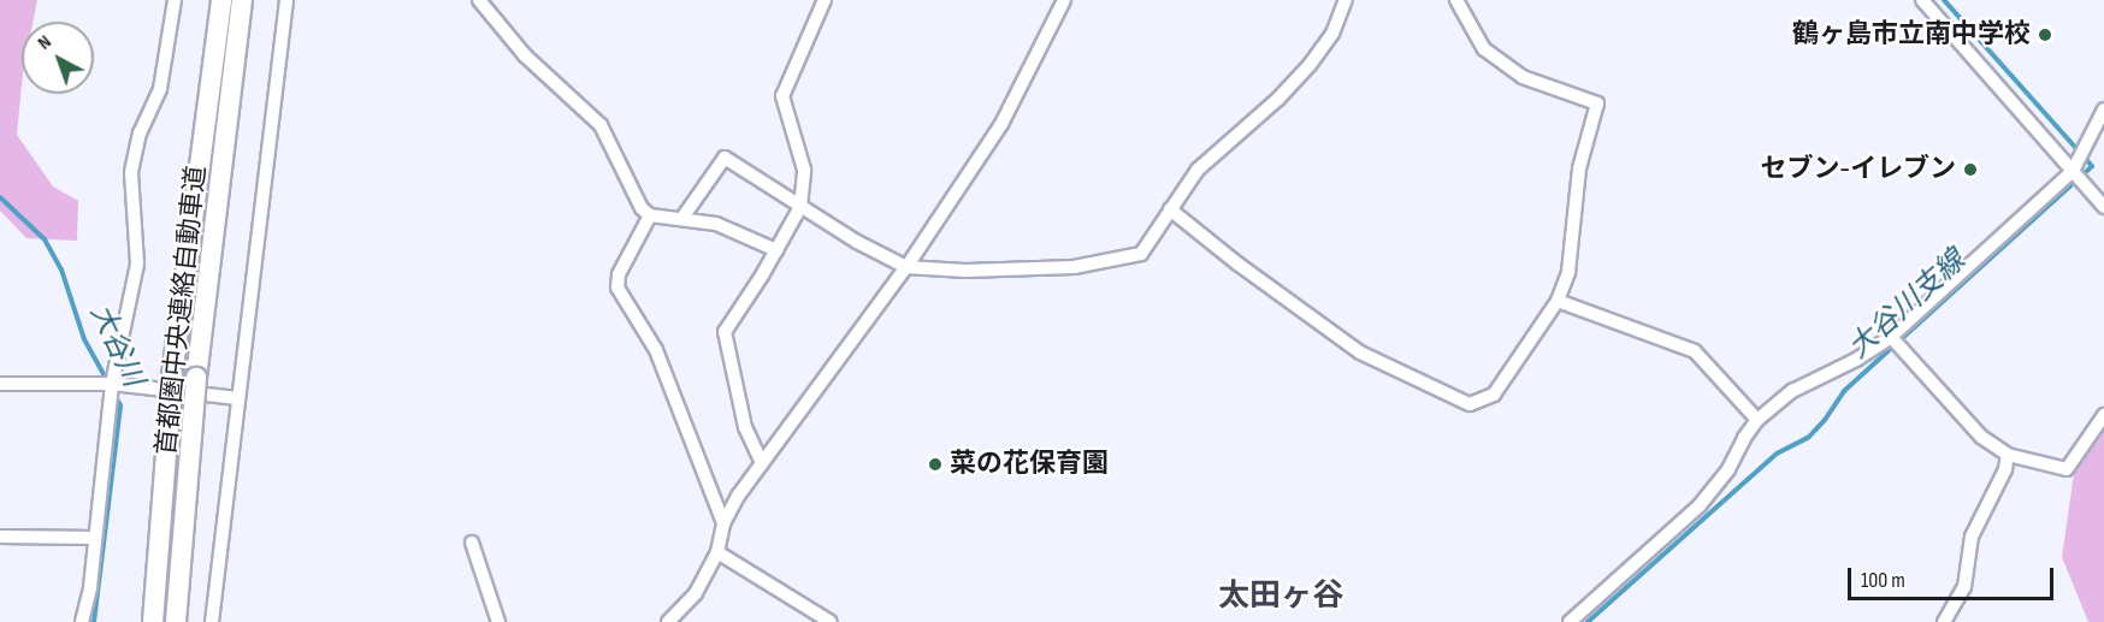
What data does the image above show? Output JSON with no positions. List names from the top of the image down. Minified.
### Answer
{"streets":{"highway":["首都圏中央連絡自動車道"]},"districts":["太田ヶ谷"],"water":["大谷川支線","大谷川"],"places":["鶴ヶ島市立南中学校","セブン-イレブン","菜の花保育園"],"scale_bar":"100 m","north":"top left"}
